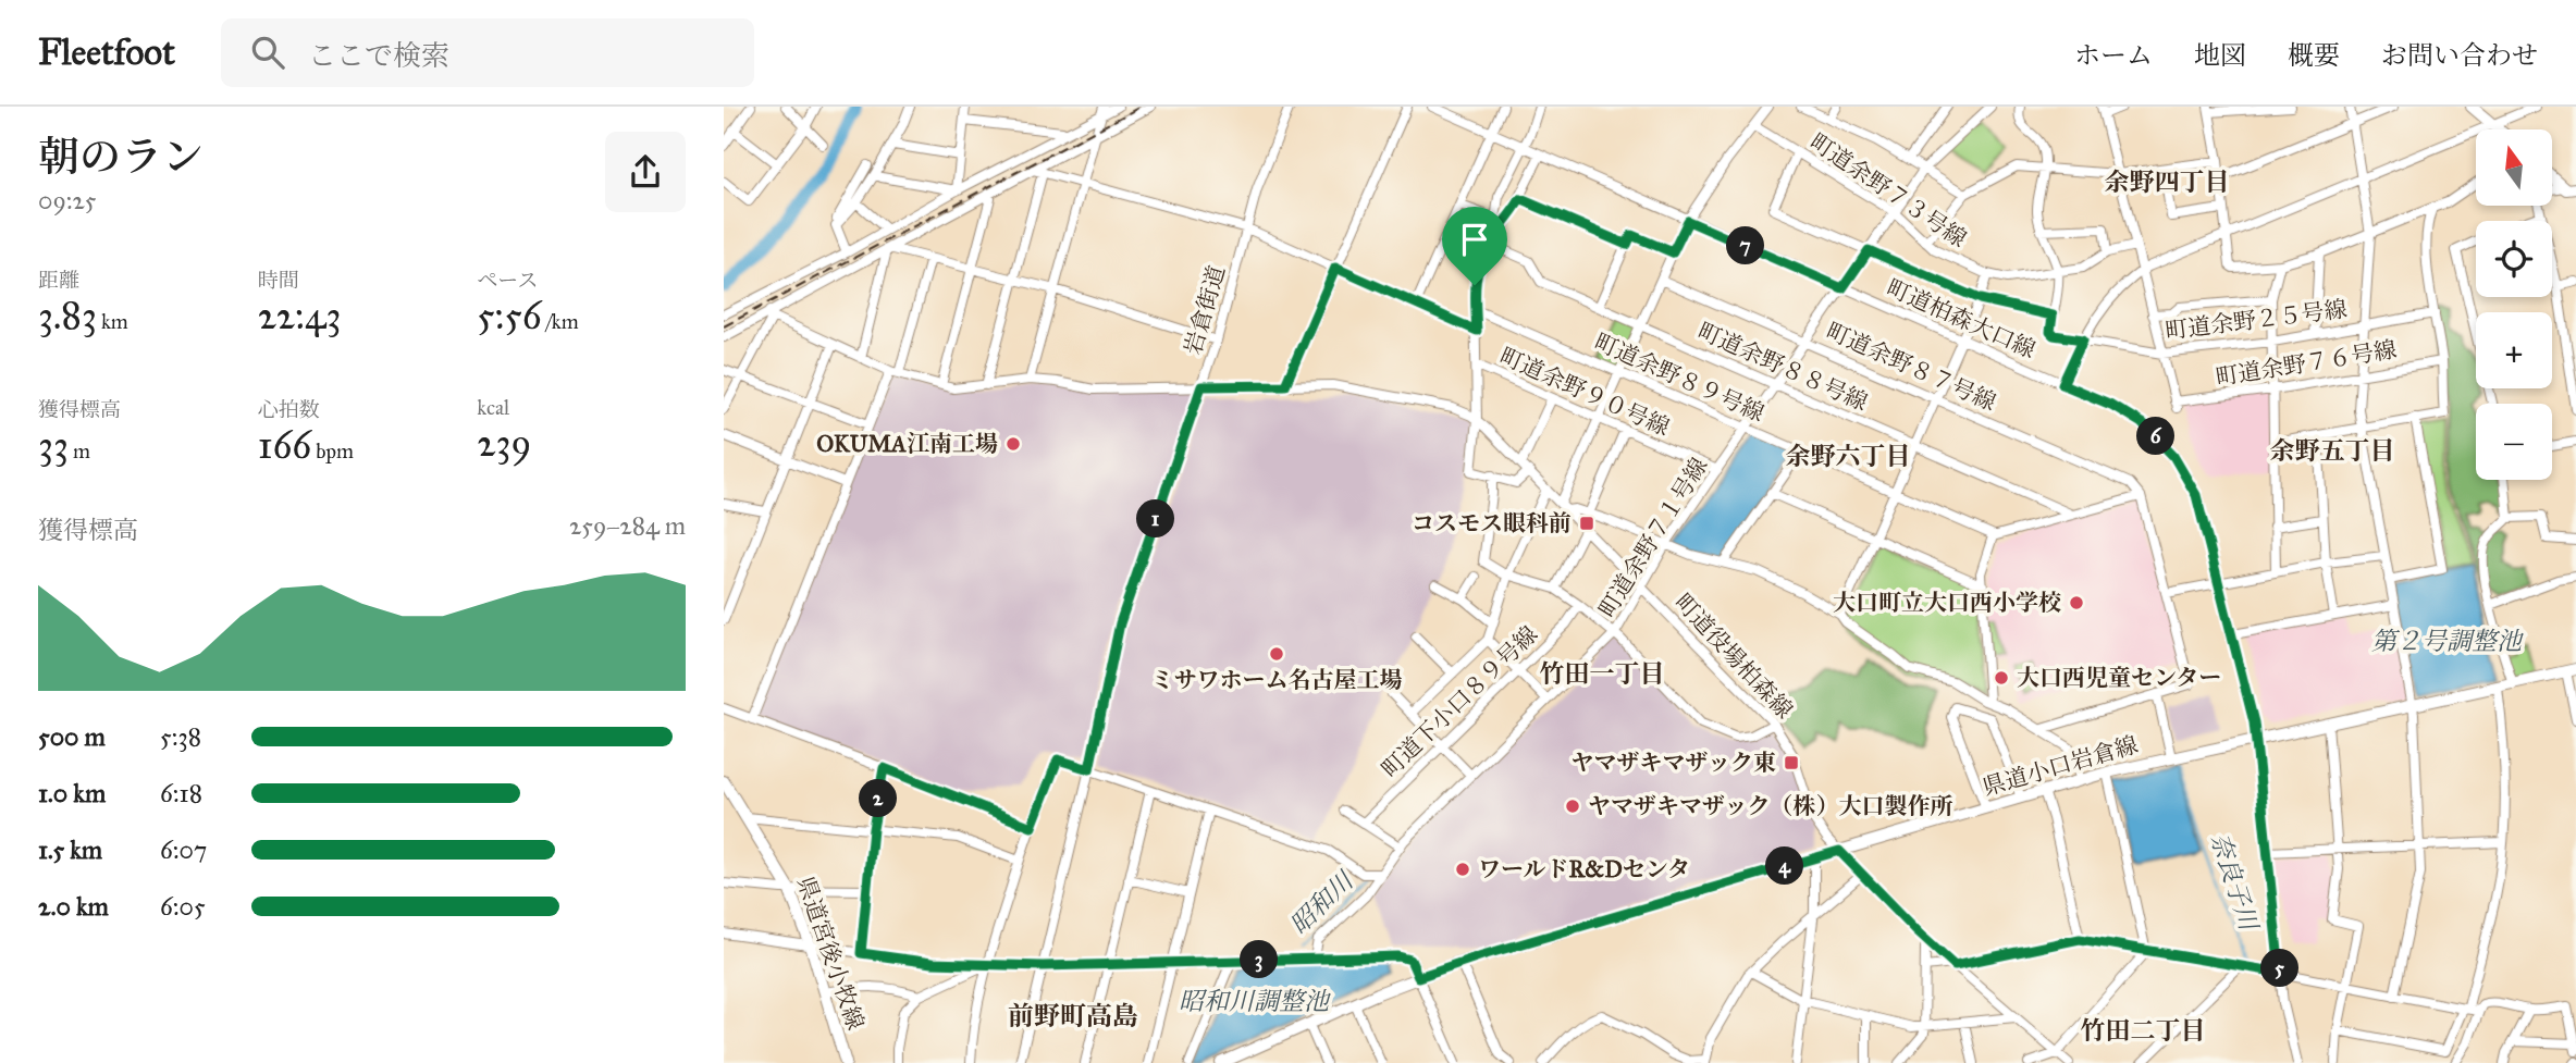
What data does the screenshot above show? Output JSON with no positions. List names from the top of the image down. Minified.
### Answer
{"streets":{"main road":["県道小口岩倉線","県道宮後小牧線"],"street":["町道余野７３号線","岩倉街道","町道柏森大口線","町道余野２５号線","町道余野７６号線","町道余野８８号線","町道余野８７号線","町道余野８９号線","町道余野９０号線","町道余野７１号線","町道役場柏森線","町道下小口８９号線"]},"crossings":[["町道余野７３号線","町道余野７１号線"],["町道柏森大口線","町道余野７１号線"],["町道柏森大口線","県道小口岩倉線"],["町道余野２５号線","町道余野７６号線"],["町道余野８８号線","町道余野７１号線"],["町道余野８７号線","町道余野７１号線"],["町道余野８９号線","町道余野７１号線"],["町道余野９０号線","町道余野７１号線"],["町道余野７１号線","町道役場柏森線"],["町道役場柏森線","県道小口岩倉線"]],"districts":["余野四丁目","余野五丁目","余野六丁目","竹田一丁目","前野町高島","竹田二丁目"],"water":["第２号調整池","奈良子川","昭和川","昭和川調整池"],"places":{"other":["OKUMA江南工場","大口町立大口西小学校","ミサワホーム名古屋工場","大口西児童センター","ヤマザキマザック（株）大口製作所","ワールドR&Dセンタ"],"transit":["コスモス眼科前","ヤマザキマザック東"]},"north":"top","page":{"header":"Fleetfoot","search":"ここで検索","nav":["ホーム","地図","概要","お問い合わせ"],"heading":["朝のラン","09:25"],"map_buttons":["+","−"],"pins":["7","6","1","2","4","3","5"],"stats":[["距離","3.83 km"],["時間","22:43"],["ペース","5:56 /km"],["獲得標高","33 m"],["心拍数","166 bpm"],["kcal","239"]],"chart":["獲得標高","259–284 m"],"list":[{"name":"500 m","note":"5:38"},{"name":"1.0 km","note":"6:18"},{"name":"1.5 km","note":"6:07"},{"name":"2.0 km","note":"6:05"}]}}
